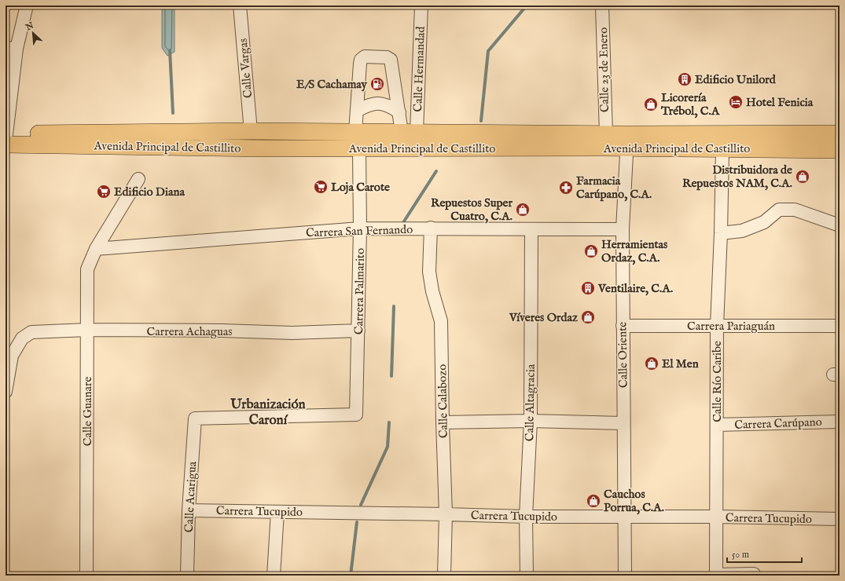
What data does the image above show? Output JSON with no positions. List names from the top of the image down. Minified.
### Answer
{"streets":{"main road":["Avenida Principal de Castillito"],"street":["Calle Vargas","Calle Hermandad","Calle 23 de Enero","Carrera San Fernando","Carrera Palmarito","Carrera Pariaguán","Carrera Achaguas","Calle Oriente","Calle Río Caribe","Calle Calabozo","Calle Altagracia","Calle Guanare","Carrera Carúpano","Calle Acarigua","Carrera Tucupido"]},"crossings":[["Calle Vargas","Avenida Principal de Castillito"],["Calle Hermandad","Avenida Principal de Castillito"],["Calle 23 de Enero","Avenida Principal de Castillito"],["Avenida Principal de Castillito","Carrera Palmarito"],["Avenida Principal de Castillito","Calle Oriente"],["Avenida Principal de Castillito","Calle Río Caribe"],["Carrera San Fernando","Carrera Palmarito"],["Carrera San Fernando","Calle Oriente"],["Carrera San Fernando","Calle Calabozo"],["Carrera San Fernando","Calle Altagracia"],["Carrera San Fernando","Calle Guanare"],["Carrera Palmarito","Carrera Achaguas"],["Carrera Palmarito","Calle Acarigua"],["Carrera Pariaguán","Calle Oriente"],["Carrera Pariaguán","Calle Río Caribe"],["Carrera Achaguas","Calle Guanare"],["Calle Oriente","Carrera Tucupido"],["Calle Río Caribe","Carrera Carúpano"],["Calle Río Caribe","Carrera Tucupido"],["Calle Calabozo","Carrera Tucupido"],["Calle Altagracia","Carrera Tucupido"],["Calle Acarigua","Carrera Tucupido"]],"districts":["Urbanización Caroní"],"places":{"building":["Edificio Unilord","Ventilaire, C.A."],"fuel station":["E/S Cachamay"],"hotel":["Hotel Fenicia"],"shop":["Licorería Trébol, C.A","Distribuidora de Repuestos NAM, C.A.","Repuestos Super Cuatro, C.A.","Herramientas Ordaz, C.A.","Víveres Ordaz","El Men","Cauchos Porrua, C.A."],"supermarket":["Loja Carote","Edificio Diana"],"pharmacy":["Farmacia Carúpano, C.A."]},"scale_bar":"50 m","north":"top left"}
